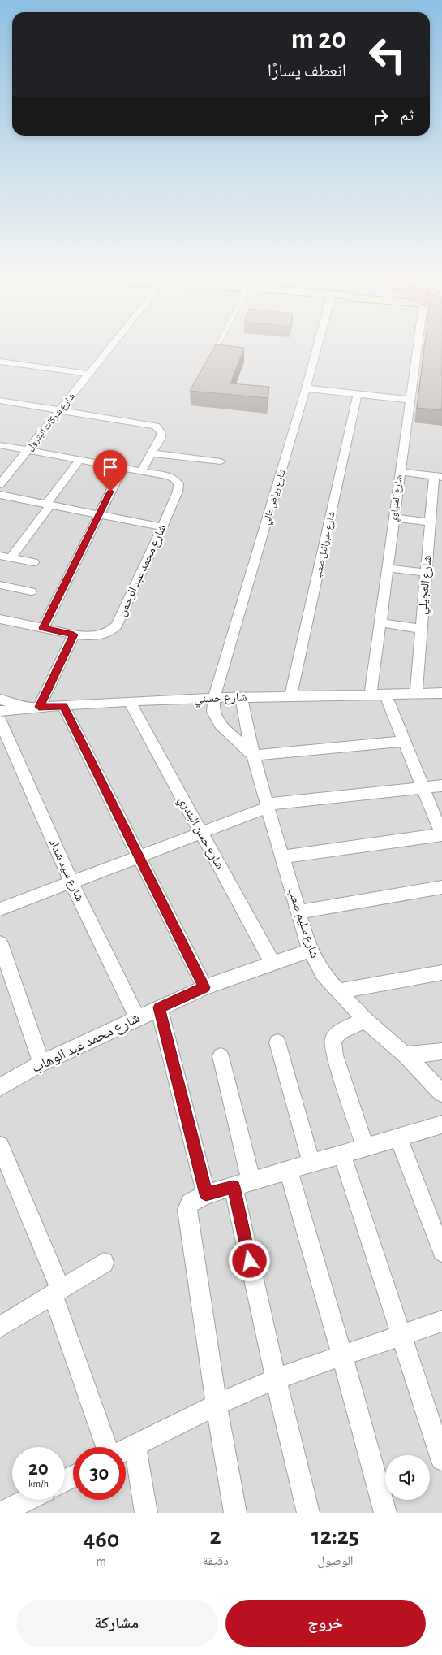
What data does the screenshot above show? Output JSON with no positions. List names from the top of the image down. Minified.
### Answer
{"streets":{"street":["شارع شركات البترول","شارع رياض غالي","شارع المنياوي","شارع جبرائيل صعب","شارع محمد عبد الرحمن","شارع العجيلي","شارع حسني","شارع حسن البندري","شارع سيد شداد","شارع سليم صعب","شارع محمد عبد الوهاب"]},"crossings":[["شارع رياض غالي","شارع حسني"],["شارع المنياوي","شارع حسني"],["شارع جبرائيل صعب","شارع حسني"],["شارع العجيلي","شارع حسني"],["شارع حسني","شارع حسن البندري"],["شارع حسني","شارع سليم صعب"],["شارع حسن البندري","شارع محمد عبد الوهاب"],["شارع سيد شداد","شارع محمد عبد الوهاب"],["شارع سليم صعب","شارع محمد عبد الوهاب"]],"page":{"turn":["20 m","انعطف يسارًا"],"then":"ثم","speed":"20 km/h","limit":"30","eta":["12:25","الوصول","2","دقيقة","460","m"],"buttons":["خروج","مشاركة"]}}
